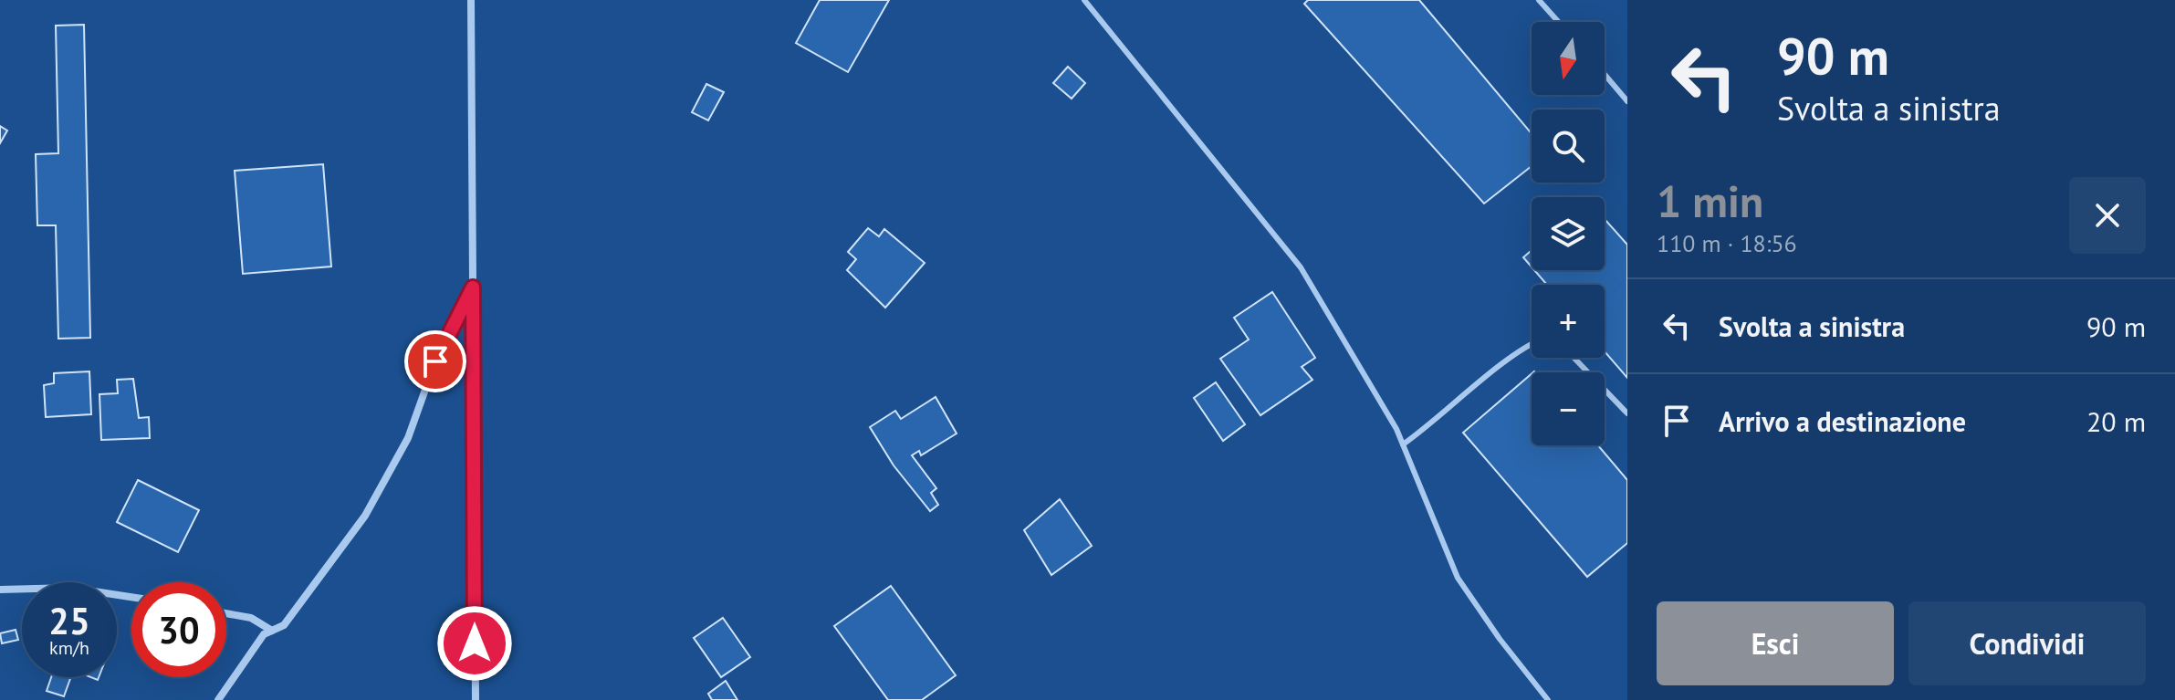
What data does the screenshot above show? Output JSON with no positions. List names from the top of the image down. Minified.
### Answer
{"north":"bottom","page":{"turn":["90 m","Svolta a sinistra"],"map_buttons":["+","−"],"heading":["1 min","110 m · 18:56"],"list":[{"name":"Svolta a sinistra","value":"90 m"},{"name":"Arrivo a destinazione","value":"20 m"}],"speed":"25 km/h","limit":"30","buttons":["Esci","Condividi"]}}
